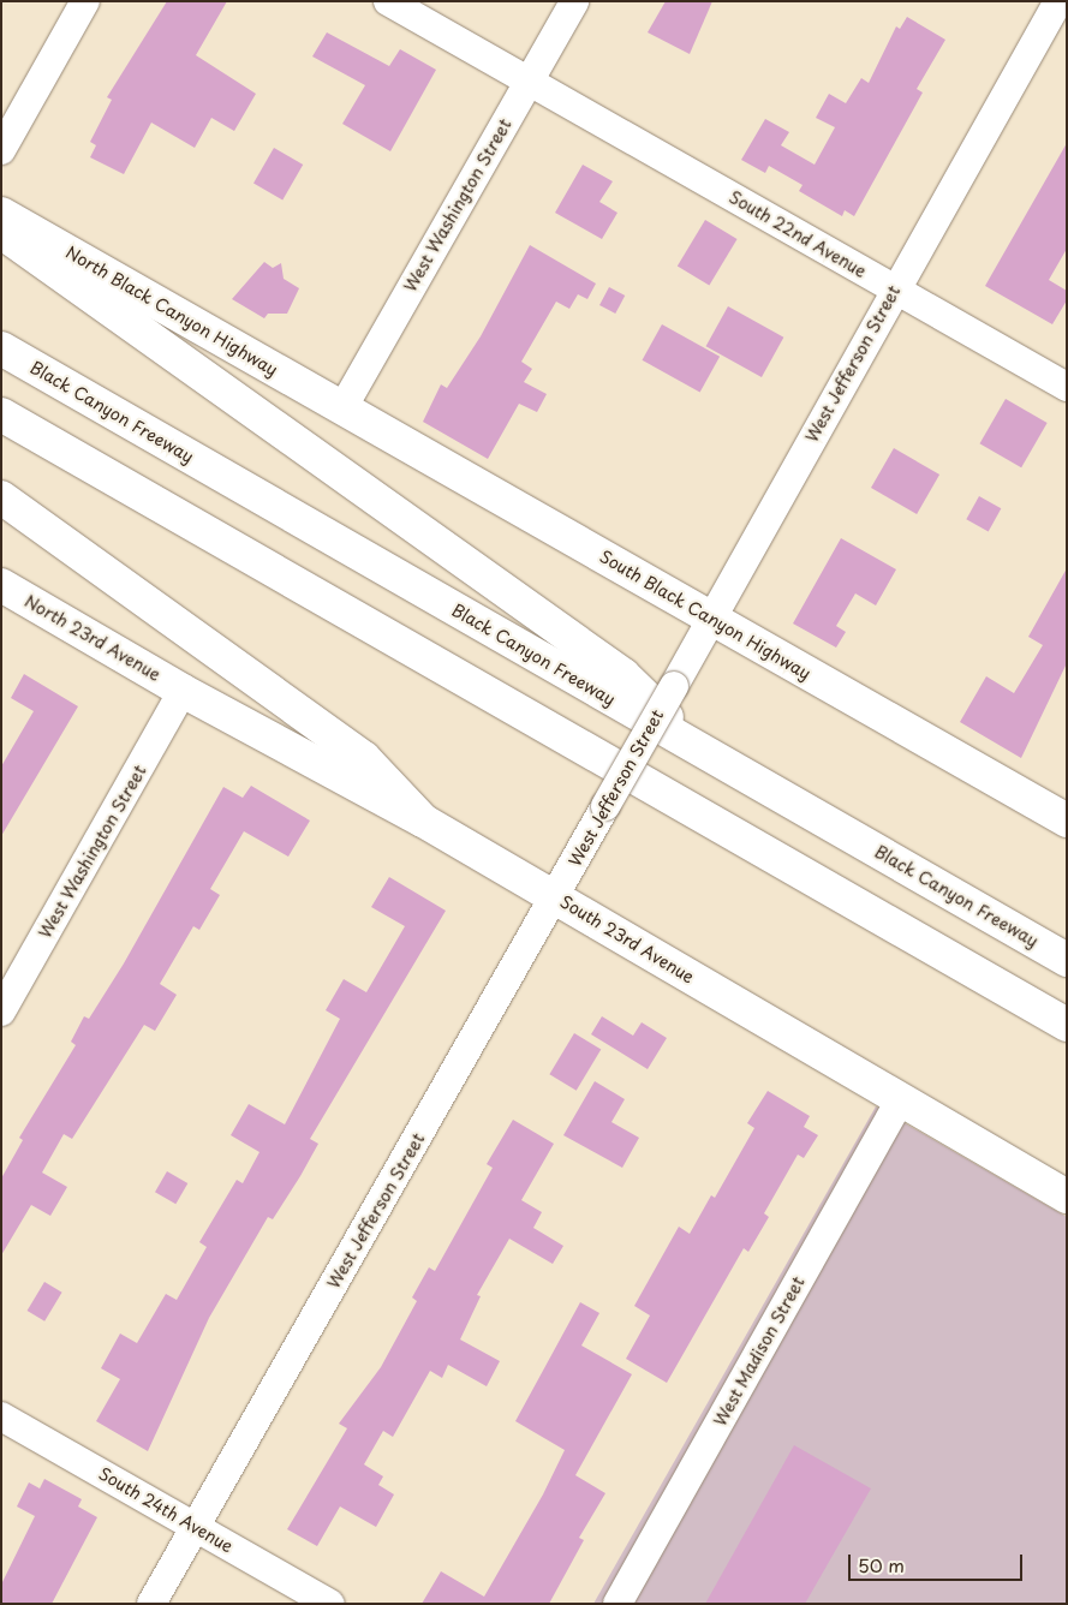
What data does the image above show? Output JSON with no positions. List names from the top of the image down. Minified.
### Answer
{"streets":{"main road":["North Black Canyon Highway","Black Canyon Freeway","South Black Canyon Highway","North 23rd Avenue","South 23rd Avenue"],"street":["West Washington Street","South 22nd Avenue","West Jefferson Street","West Madison Street","South 24th Avenue"]},"crossings":[["West Washington Street","South 22nd Avenue"],["West Washington Street","North Black Canyon Highway"],["West Washington Street","South Black Canyon Highway"],["West Washington Street","North 23rd Avenue"],["West Washington Street","South 23rd Avenue"],["South 22nd Avenue","West Jefferson Street"],["North Black Canyon Highway","South Black Canyon Highway"],["West Jefferson Street","South Black Canyon Highway"],["West Jefferson Street","South 23rd Avenue"],["West Jefferson Street","South 24th Avenue"],["North 23rd Avenue","South 23rd Avenue"],["South 23rd Avenue","West Madison Street"]],"scale_bar":"50 m"}
